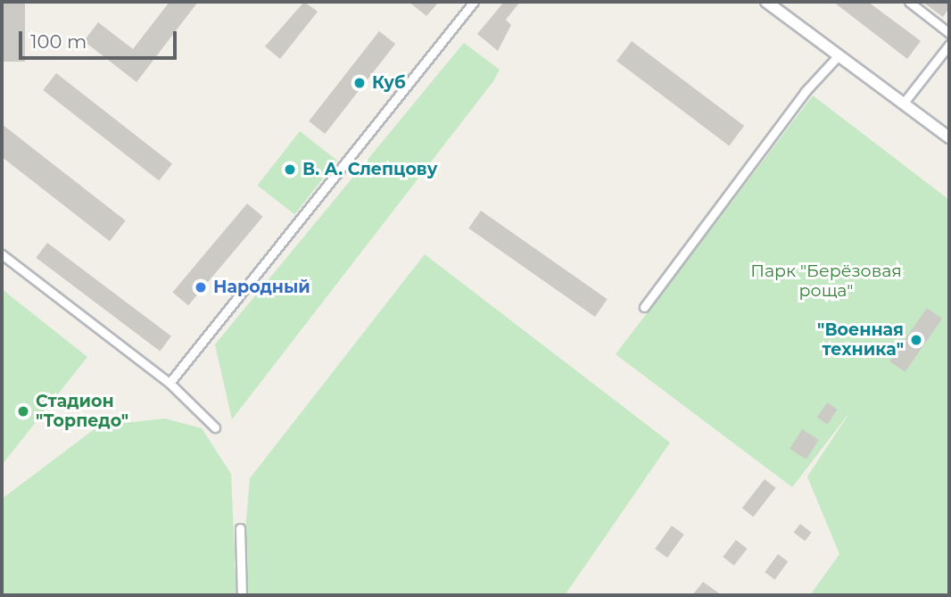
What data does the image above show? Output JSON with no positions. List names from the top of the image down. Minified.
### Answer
{"parks":["Парк \"Берёзовая роща\""],"places":["Куб","В. А. Слепцову","Народный","\"Военная техника\"","Стадион \"Торпедо\""],"scale_bar":"100 m"}
